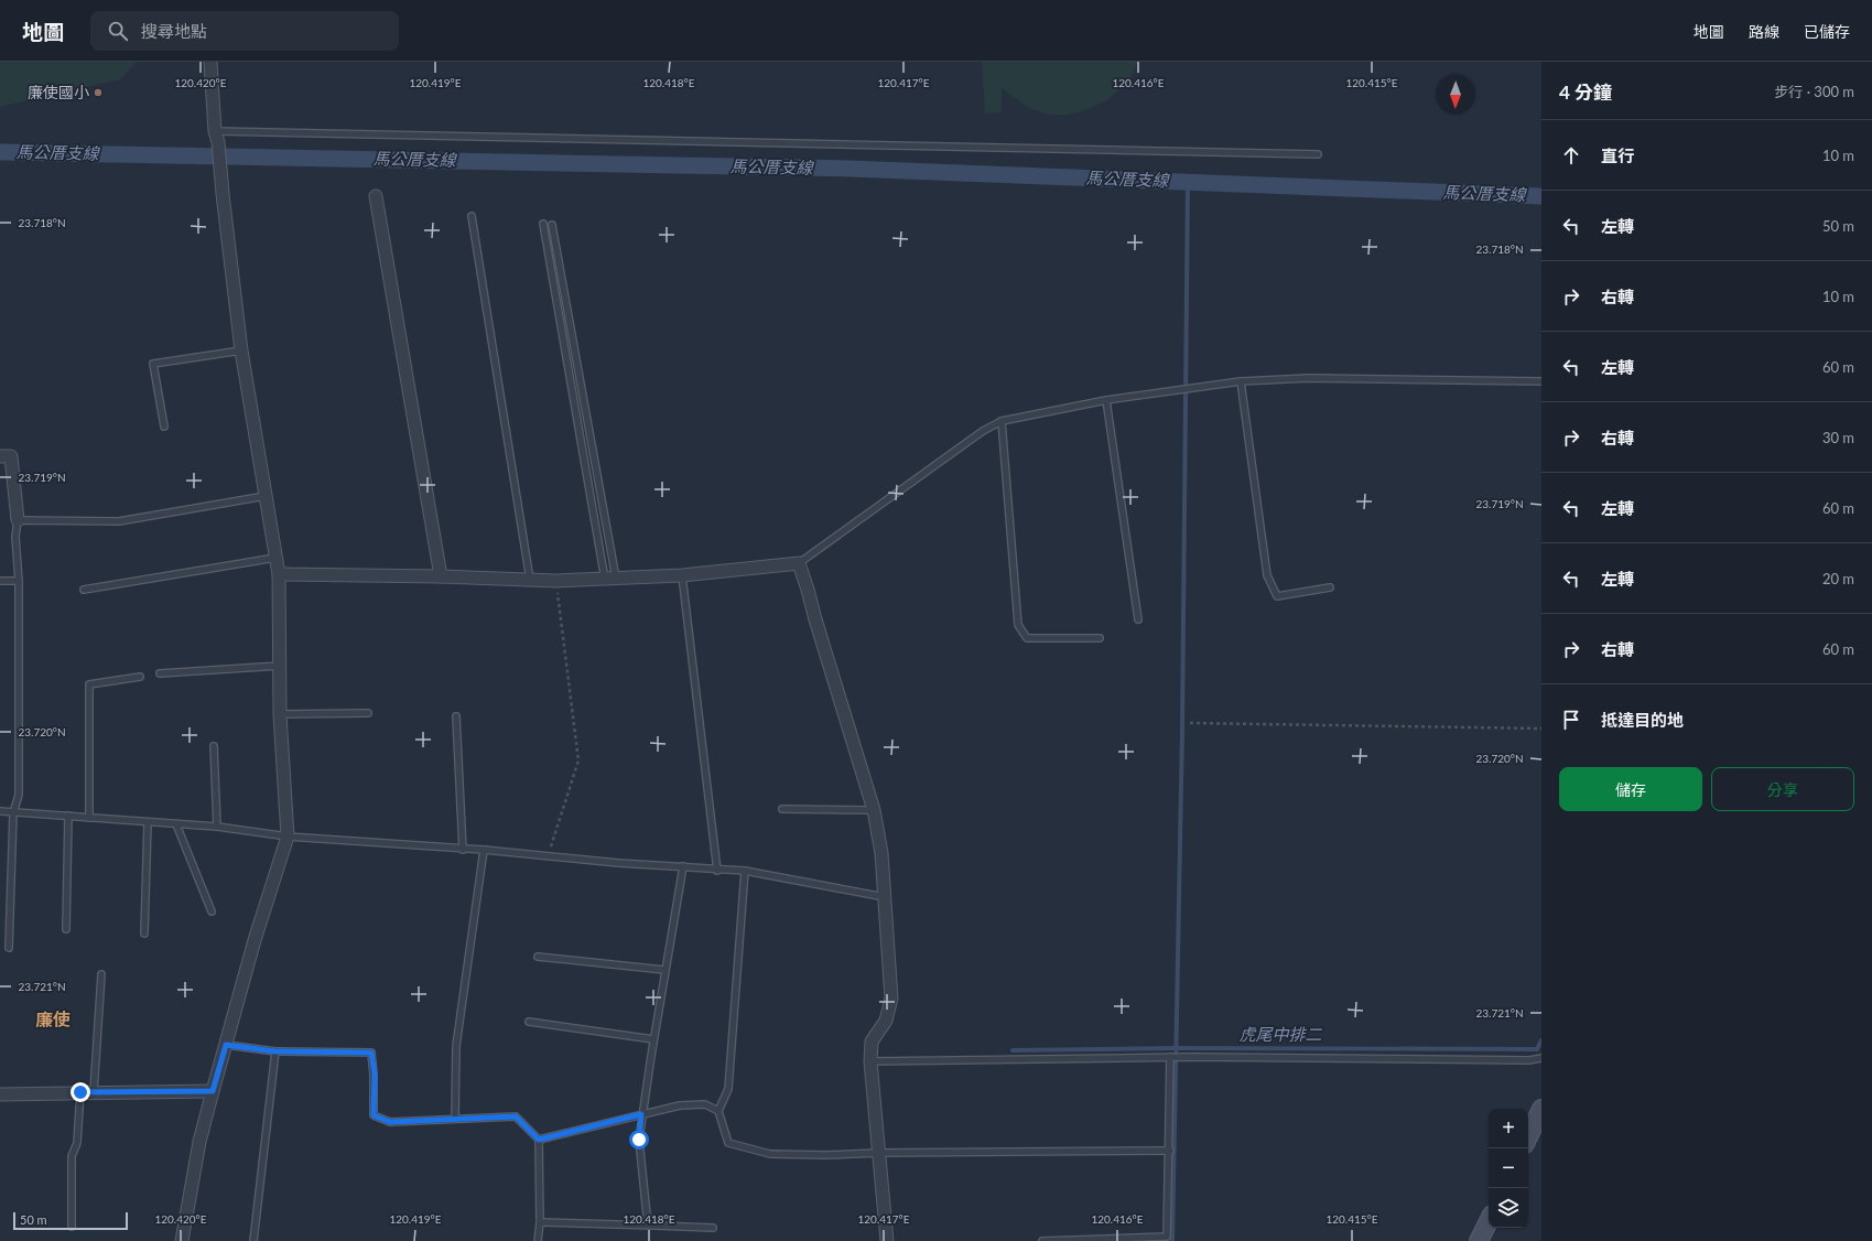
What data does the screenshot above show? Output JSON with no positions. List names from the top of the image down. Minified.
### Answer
{"districts":["廉使"],"water":["馬公厝支線","虎尾中排二"],"places":["廉使國小"],"scale_bar":"50 m","north":"bottom","page":{"header":"地圖","search":"搜尋地點","nav":["地圖","路線","已儲存"],"heading":["4 分鐘","步行 · 300 m"],"list":[["直行","10 m"],["左轉","50 m"],["右轉","10 m"],["左轉","60 m"],["右轉","30 m"],["左轉","60 m"],["左轉","20 m"],["右轉","60 m"],"抵達目的地"],"buttons":["儲存","分享"],"map_buttons":["+","−"],"scale":"50 m"},"coordinates":["120.420°E","120.419°E","120.418°E","120.417°E","120.416°E","120.415°E","23.718°N","23.719°N","23.720°N","23.721°N"]}
